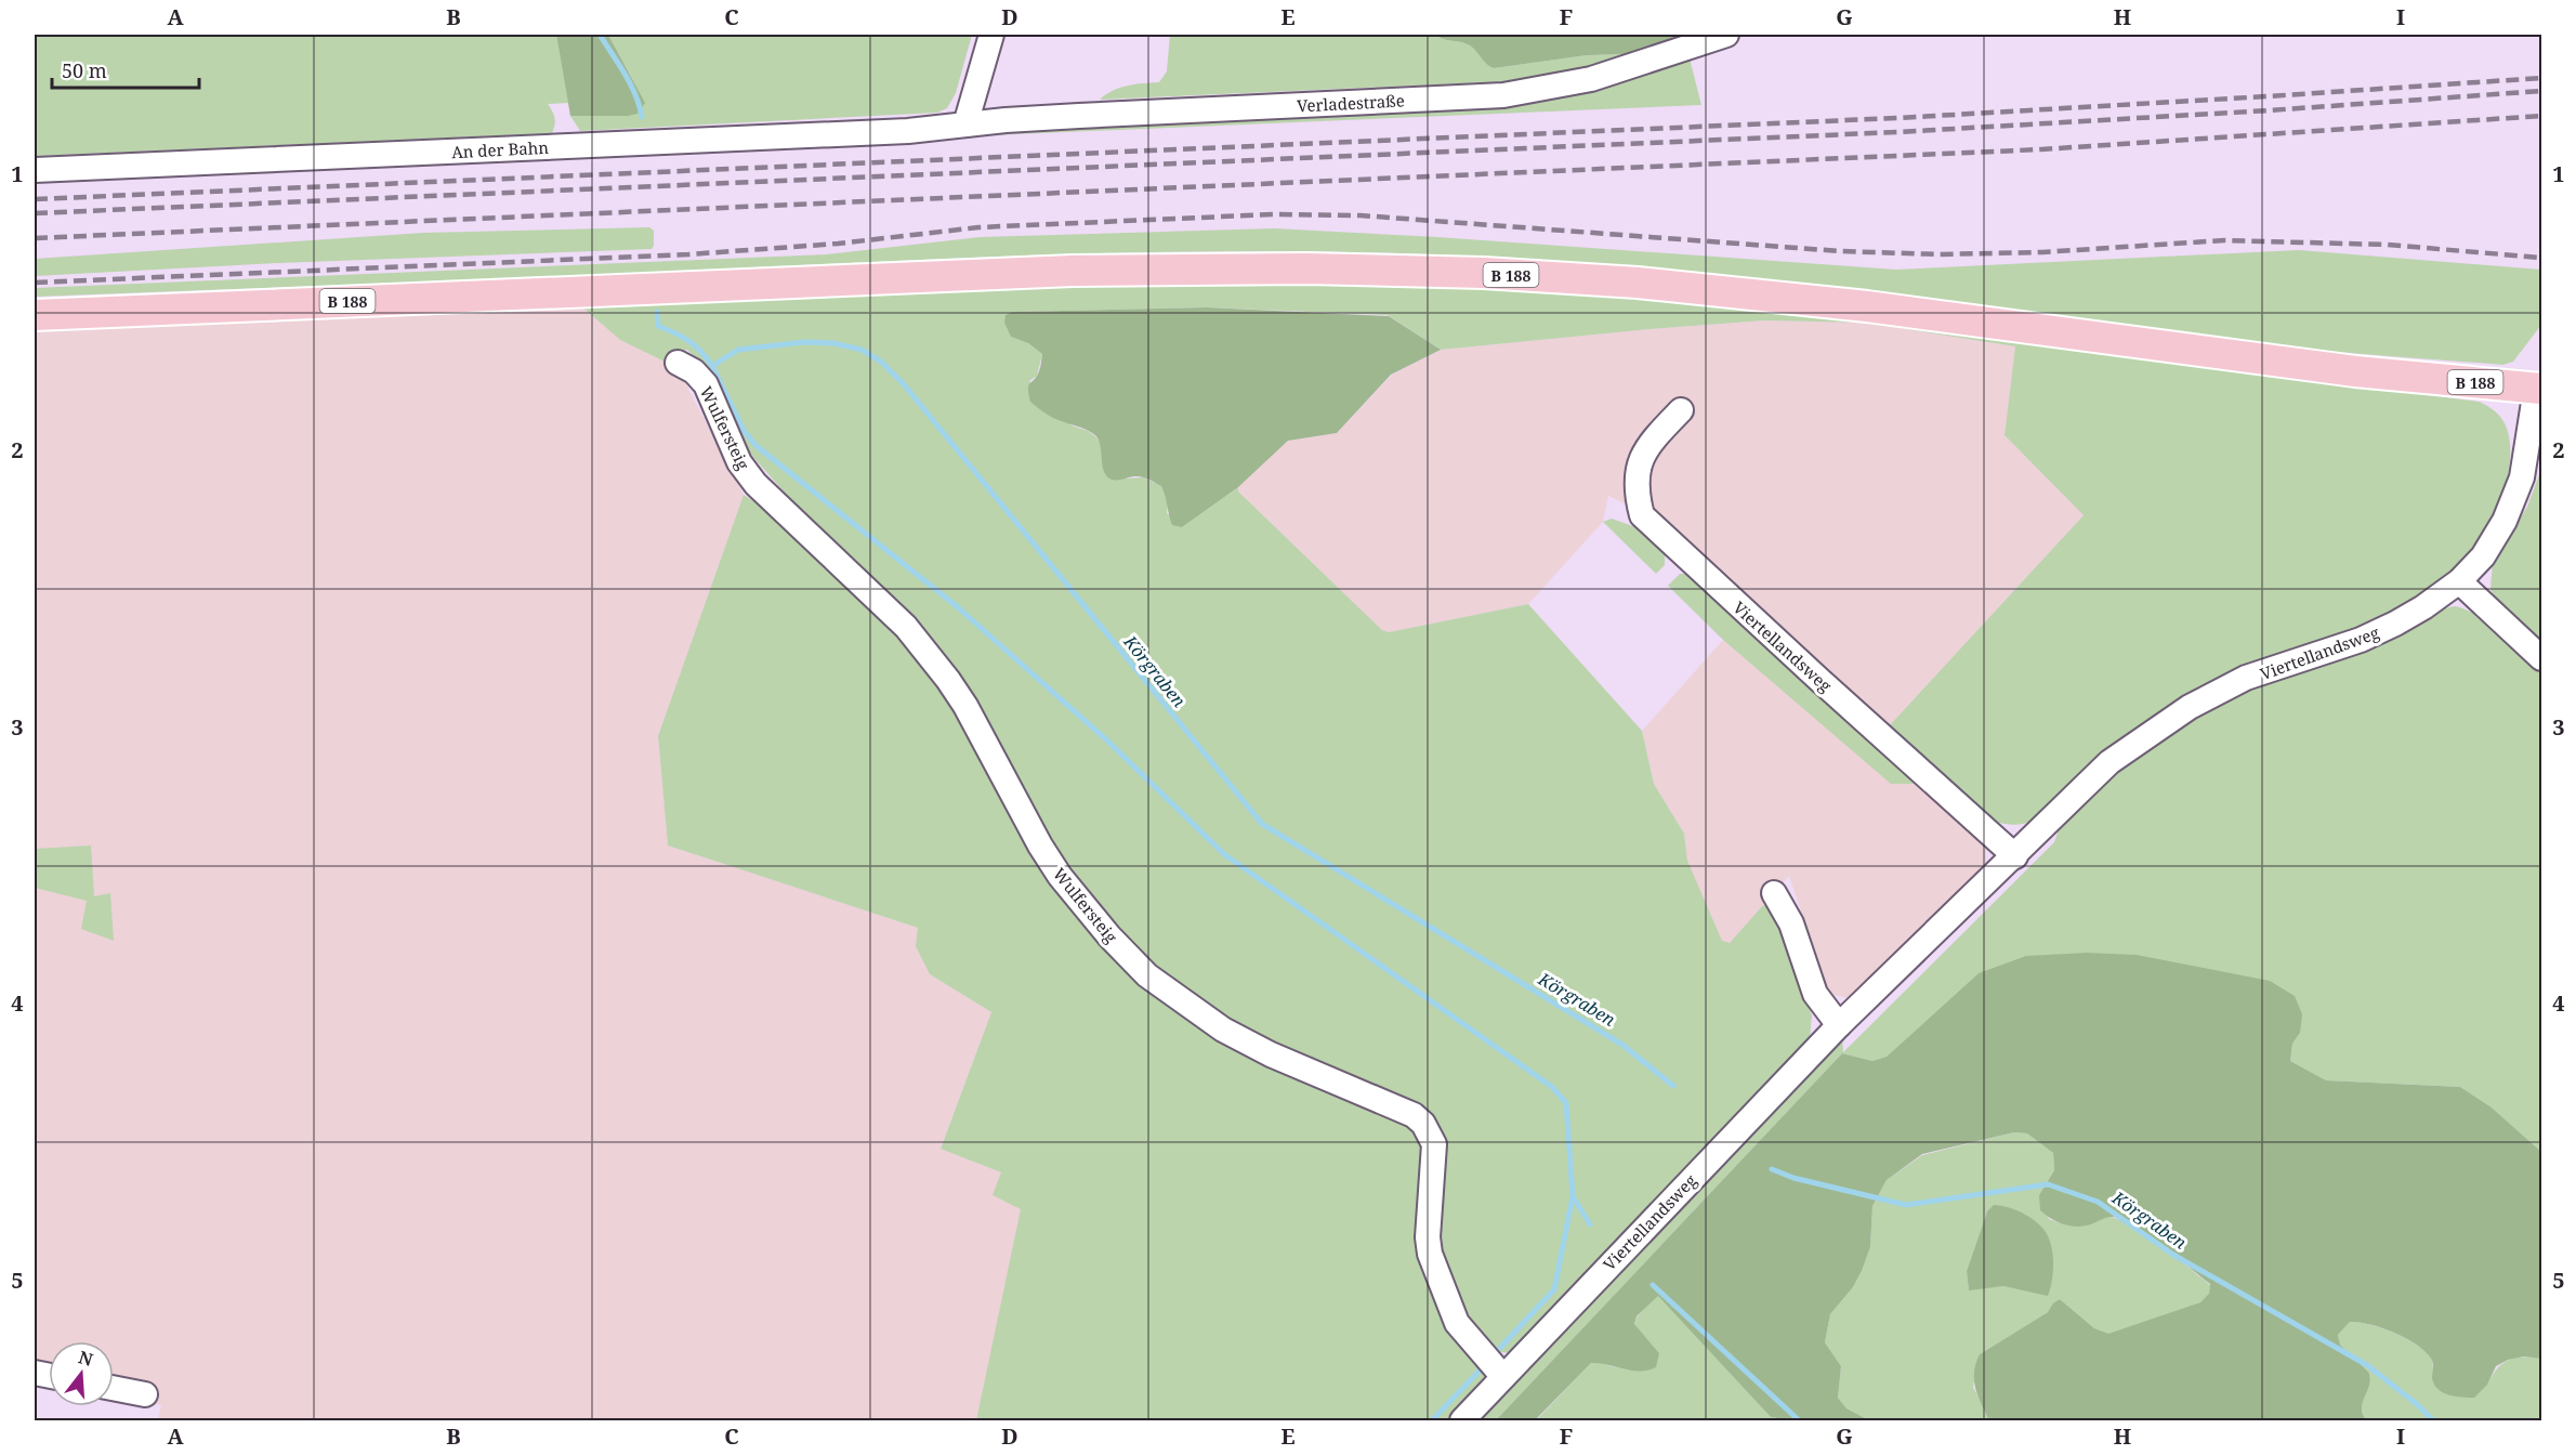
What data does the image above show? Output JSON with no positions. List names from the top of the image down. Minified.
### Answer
{"streets":{"main road":["B 188"],"street":["Verladestraße","An der Bahn","Wulfersteig","Viertellandsweg"]},"crossings":[["Verladestraße","An der Bahn"],["B 188","Viertellandsweg"],["Wulfersteig","Viertellandsweg"]],"water":["Körgraben"],"scale_bar":"50 m","north":"top","grid":{"columns":["A","B","C","D","E","F","G","H","I"],"rows":["1","2","3","4","5"]}}
